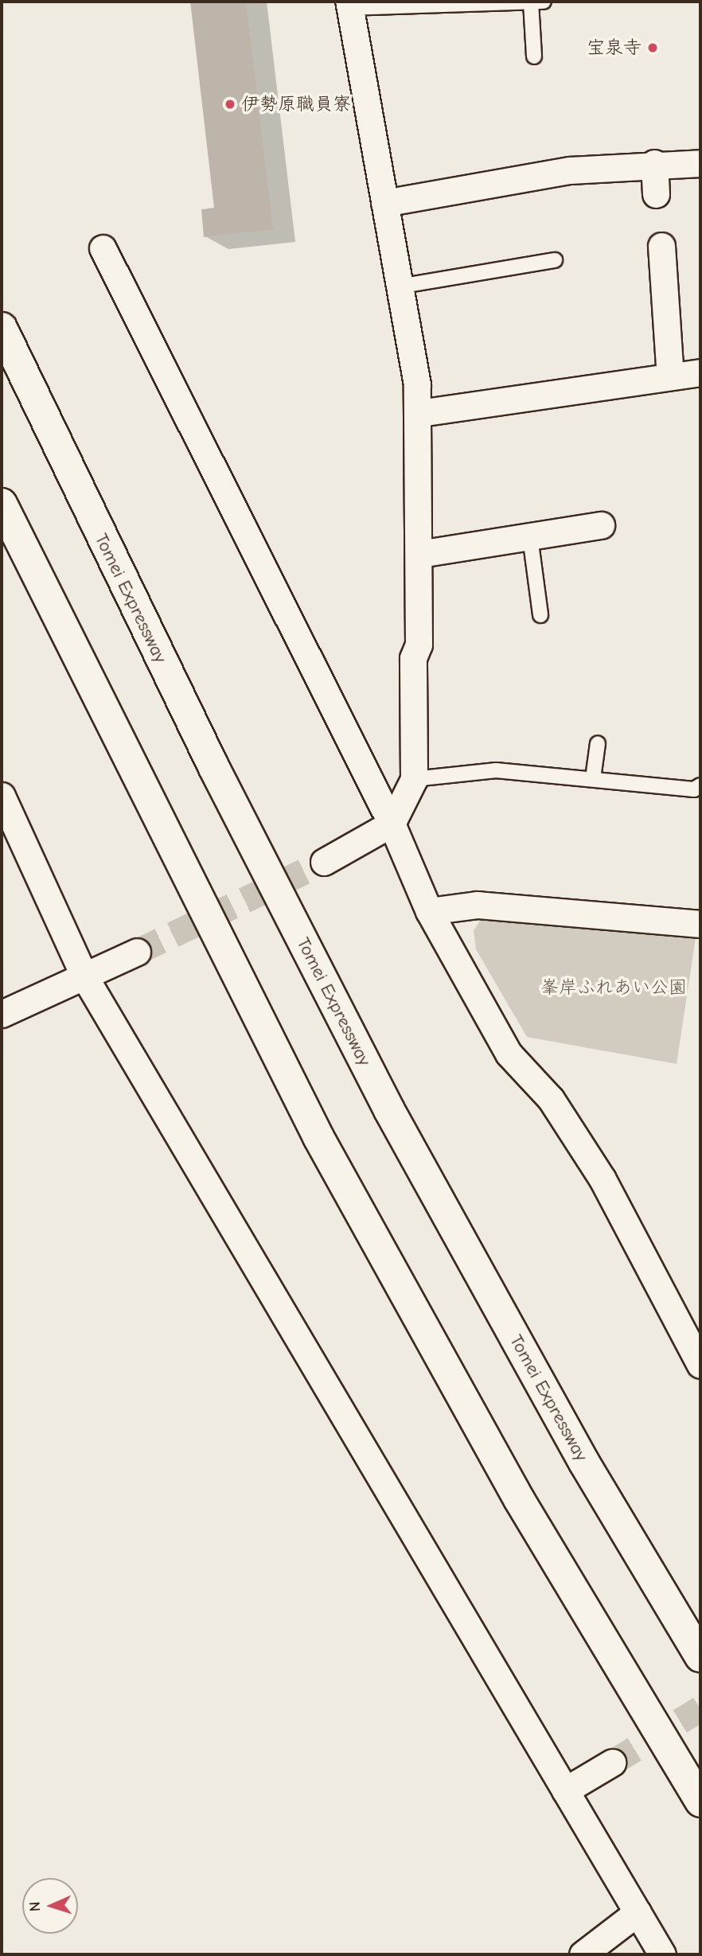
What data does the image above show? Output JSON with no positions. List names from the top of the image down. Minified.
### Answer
{"streets":{"highway":["Tomei Expressway"]},"parks":["峯岸ふれあい公園"],"places":["宝泉寺","伊勢原職員寮"],"north":"left"}
